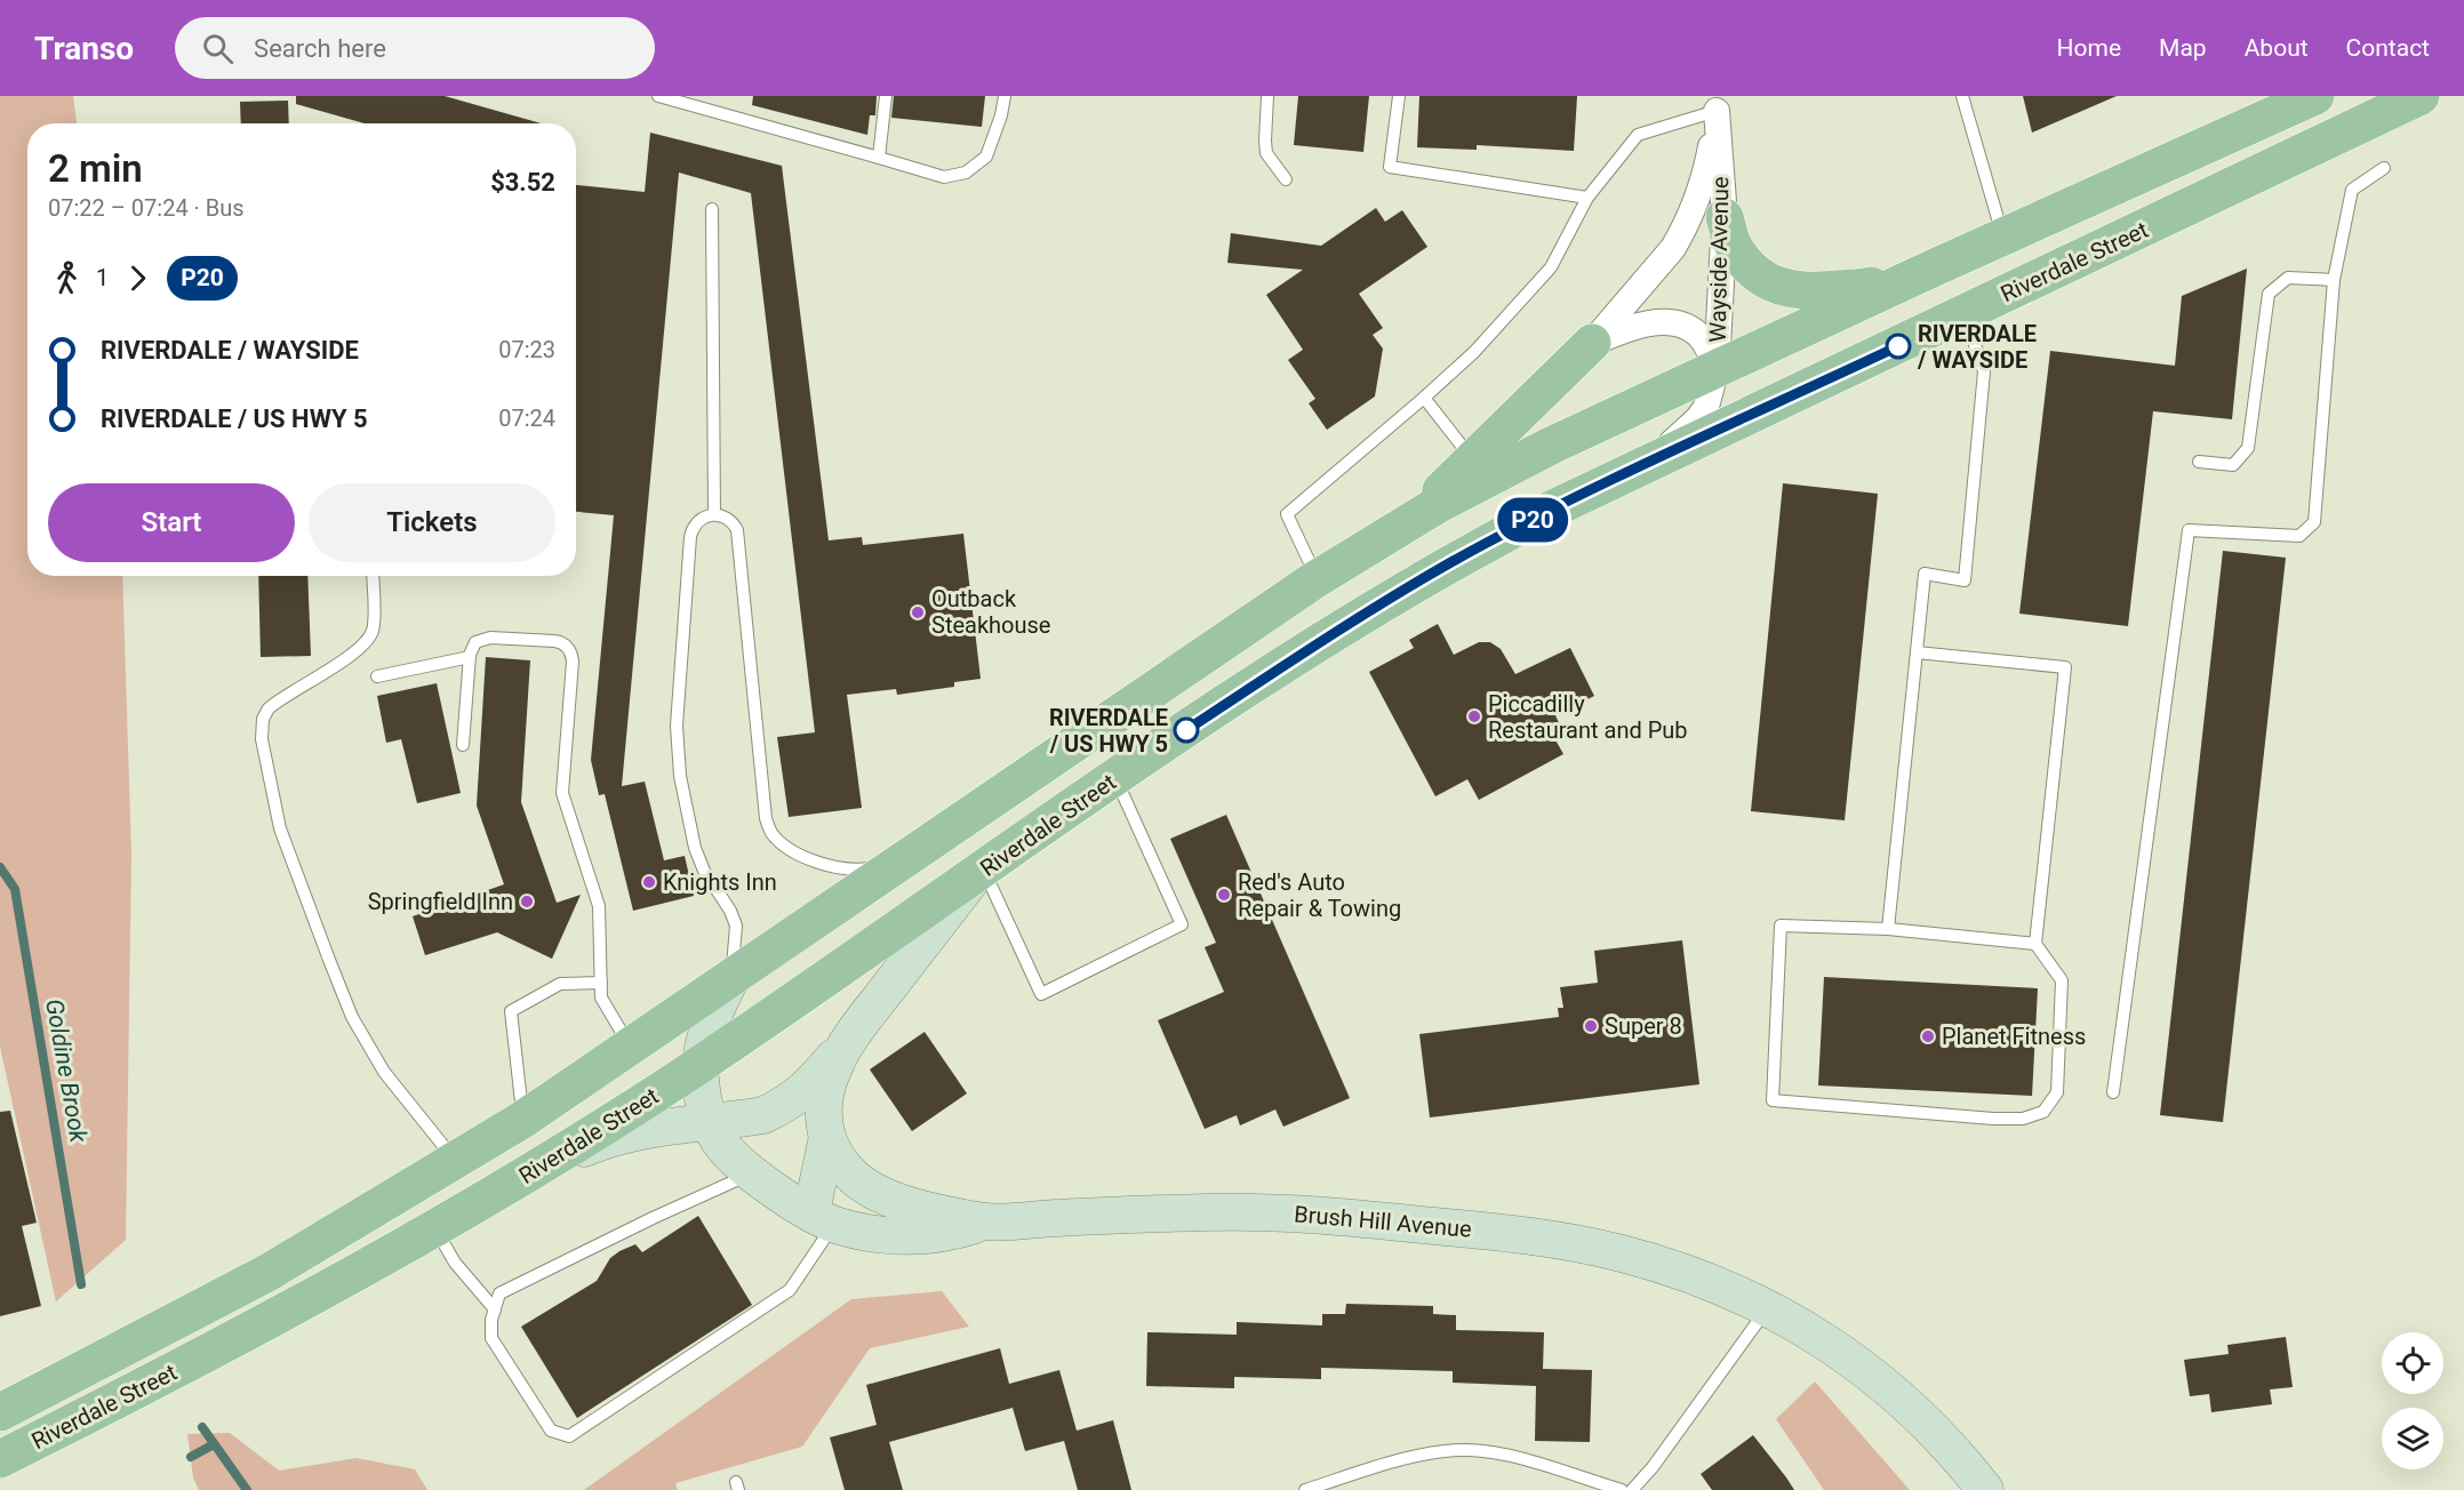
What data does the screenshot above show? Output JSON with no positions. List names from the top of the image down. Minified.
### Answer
{"streets":{"main road":["Riverdale Street"],"street":["Wayside Avenue","Brush Hill Avenue"]},"crossings":[["Wayside Avenue","Riverdale Street"],["Riverdale Street","Brush Hill Avenue"]],"water":["Goldine Brook"],"places":["RIVERDALE / WAYSIDE","Outback Steakhouse","Piccadilly Restaurant and Pub","RIVERDALE / US HWY 5","Knights Inn","Red's Auto Repair & Towing","Springfield Inn","Super 8","Planet Fitness"],"lines":["bus line P20"],"page":{"header":"Transo","search":"Search here","nav":["Home","Map","About","Contact"],"on_map":"P20","heading":["2 min","07:22 – 07:24 · Bus","$3.52"],"legs":["1","P20"],"list":[{"name":"RIVERDALE / WAYSIDE","value":"07:23"},{"name":"RIVERDALE / US HWY 5","value":"07:24"}],"buttons":["Start","Tickets"]}}
